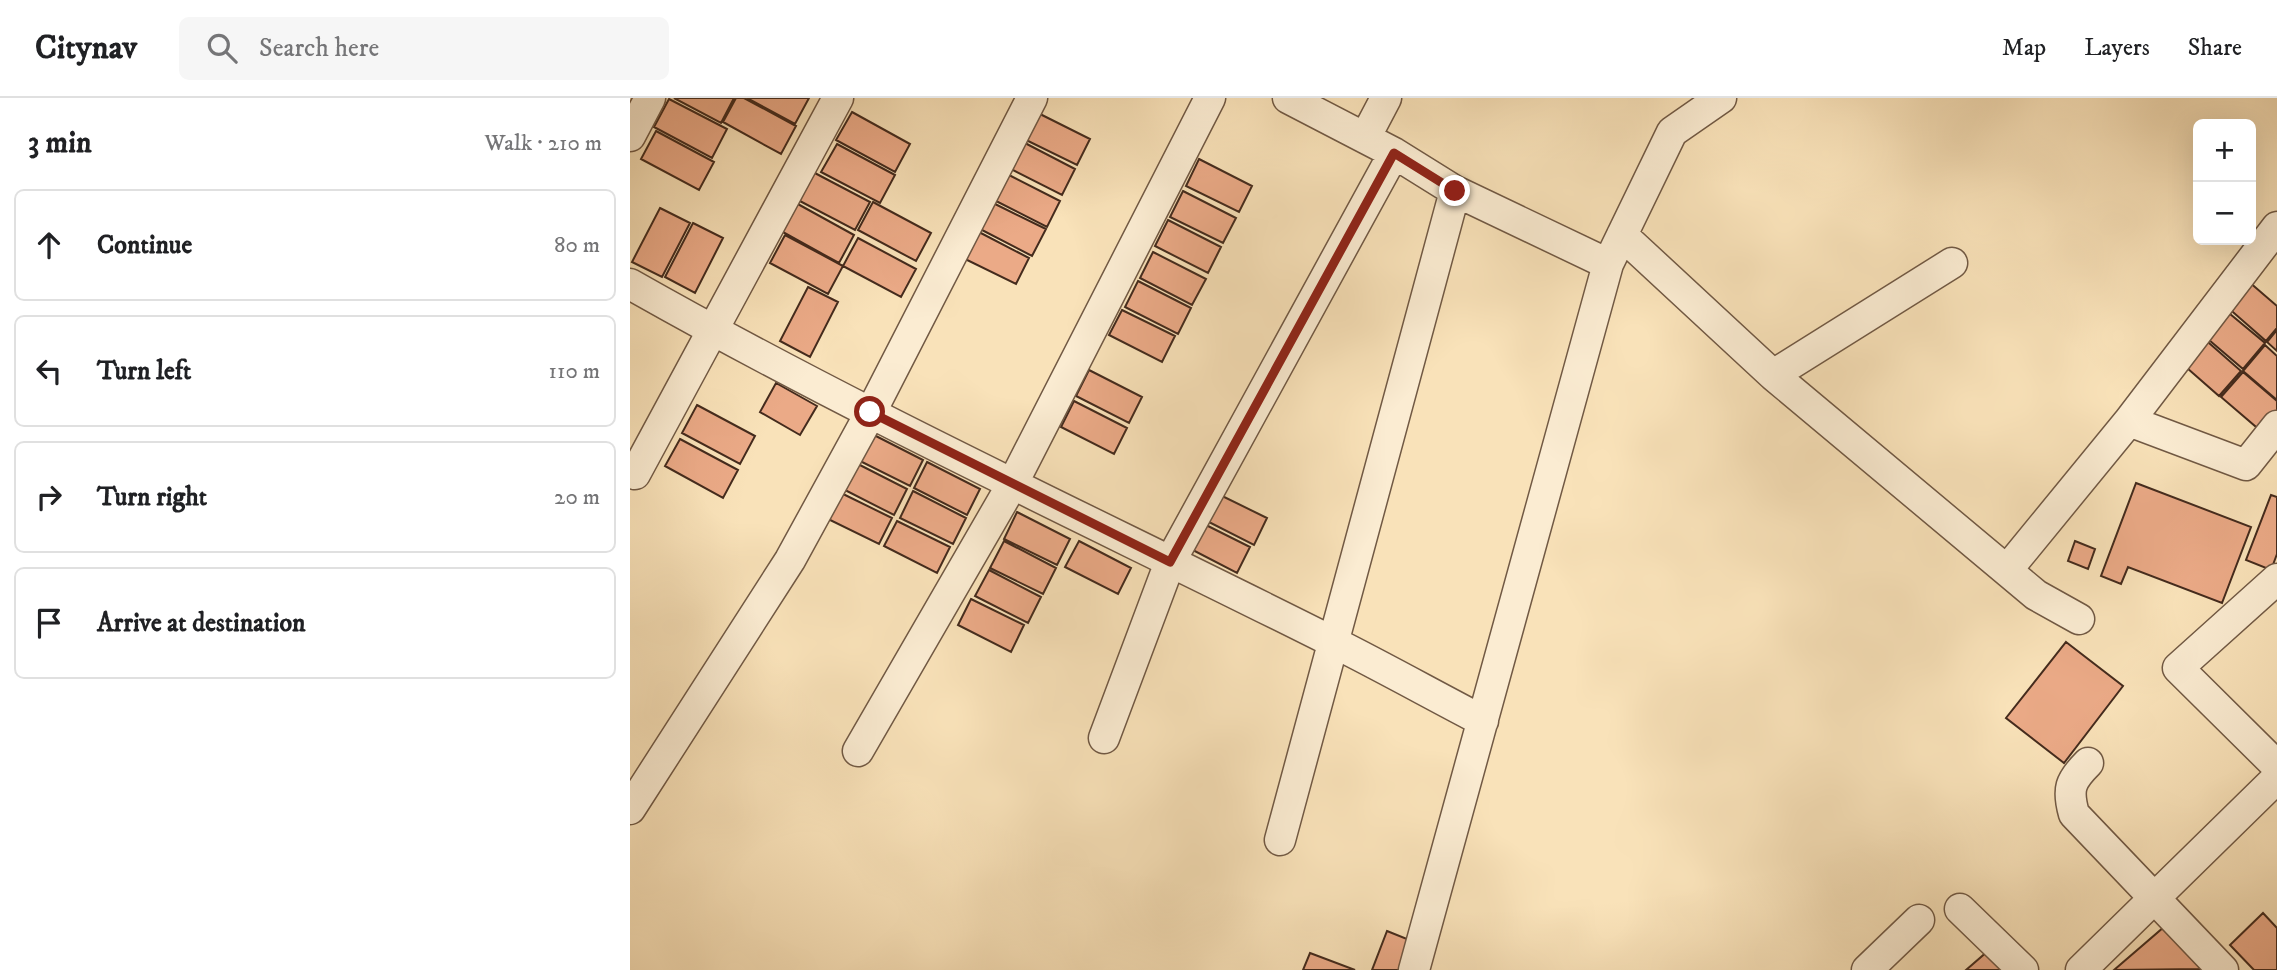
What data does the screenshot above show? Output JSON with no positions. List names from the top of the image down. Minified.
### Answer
{"page":{"header":"Citynav","search":"Search here","nav":["Map","Layers","Share"],"heading":["3 min","Walk · 210 m"],"map_buttons":["+","−"],"list":[["Continue","80 m"],["Turn left","110 m"],["Turn right","20 m"],"Arrive at destination"]}}
